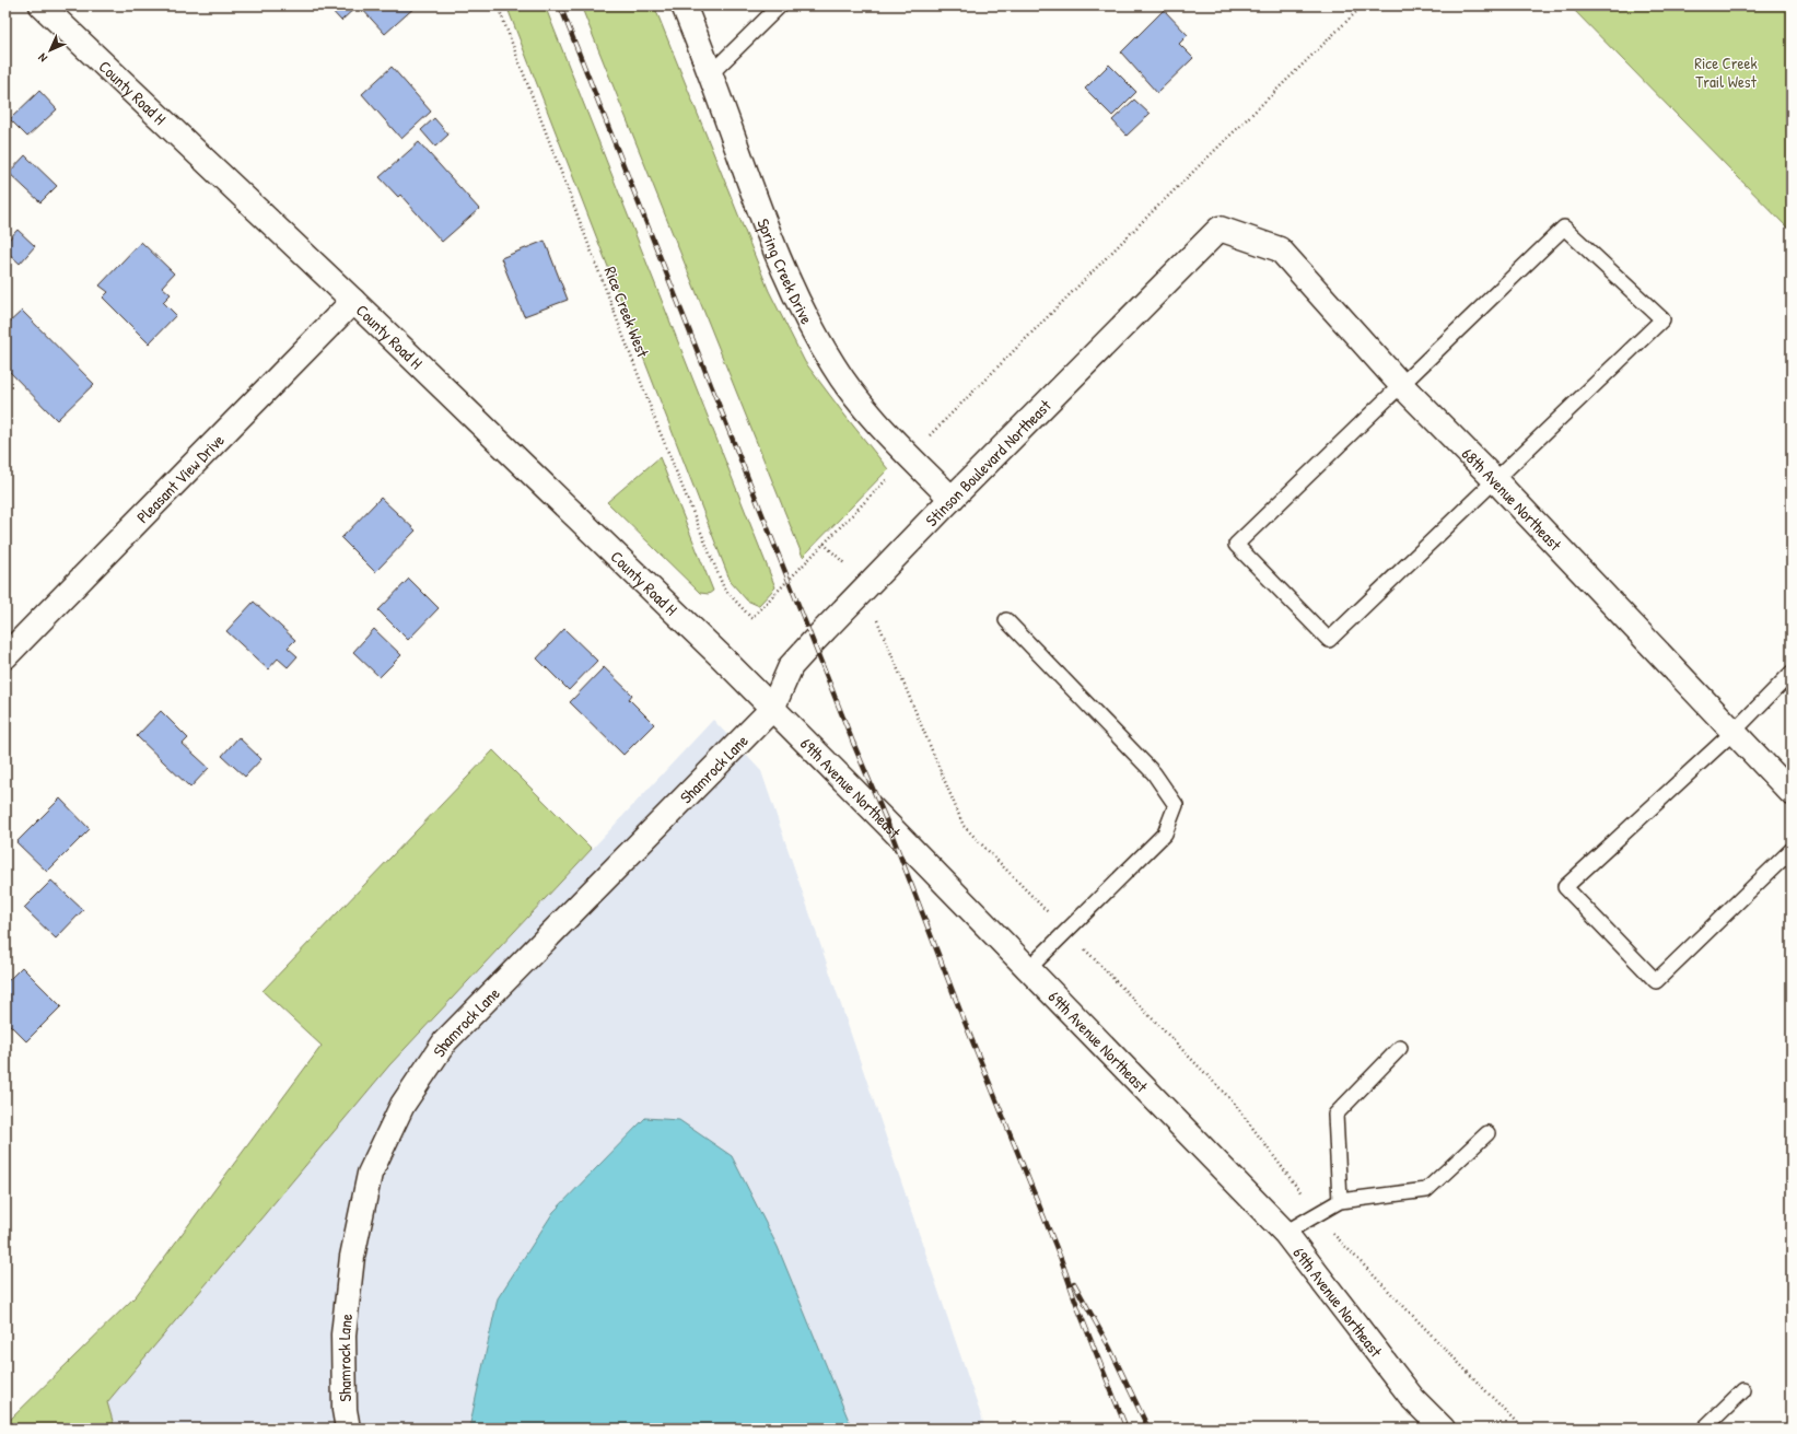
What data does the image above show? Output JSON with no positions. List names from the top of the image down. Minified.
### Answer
{"streets":{"street":["County Road H","Spring Creek Drive","Stinson Boulevard Northeast","Pleasant View Drive","68th Avenue Northeast","Shamrock Lane","69th Avenue Northeast"],"path":["Rice Creek West"]},"crossings":[["County Road H","Pleasant View Drive"],["County Road H","69th Avenue Northeast"],["Spring Creek Drive","Stinson Boulevard Northeast"],["Stinson Boulevard Northeast","68th Avenue Northeast"],["Stinson Boulevard Northeast","Shamrock Lane"],["Stinson Boulevard Northeast","69th Avenue Northeast"],["Shamrock Lane","69th Avenue Northeast"]],"parks":["Rice Creek Trail West"],"north":"bottom left"}
